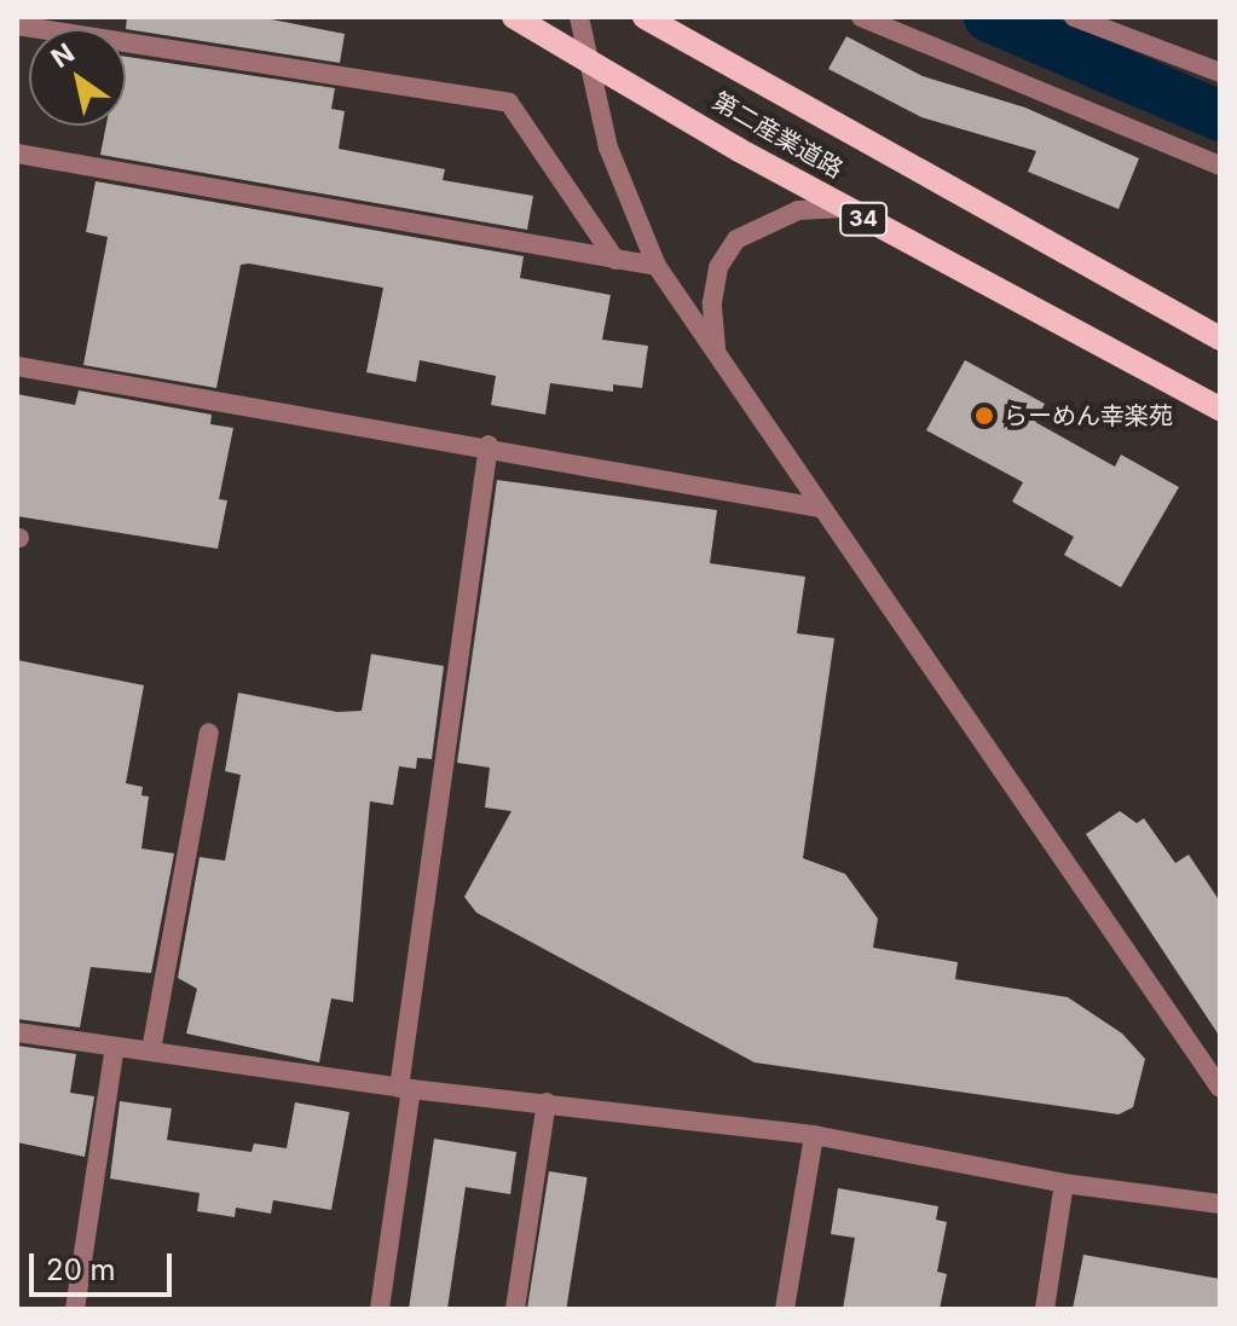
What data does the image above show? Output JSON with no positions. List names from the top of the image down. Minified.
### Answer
{"streets":{"main road":["第二産業道路","34"]},"places":["らーめん幸楽苑"],"scale_bar":"20 m","north":"top left"}
